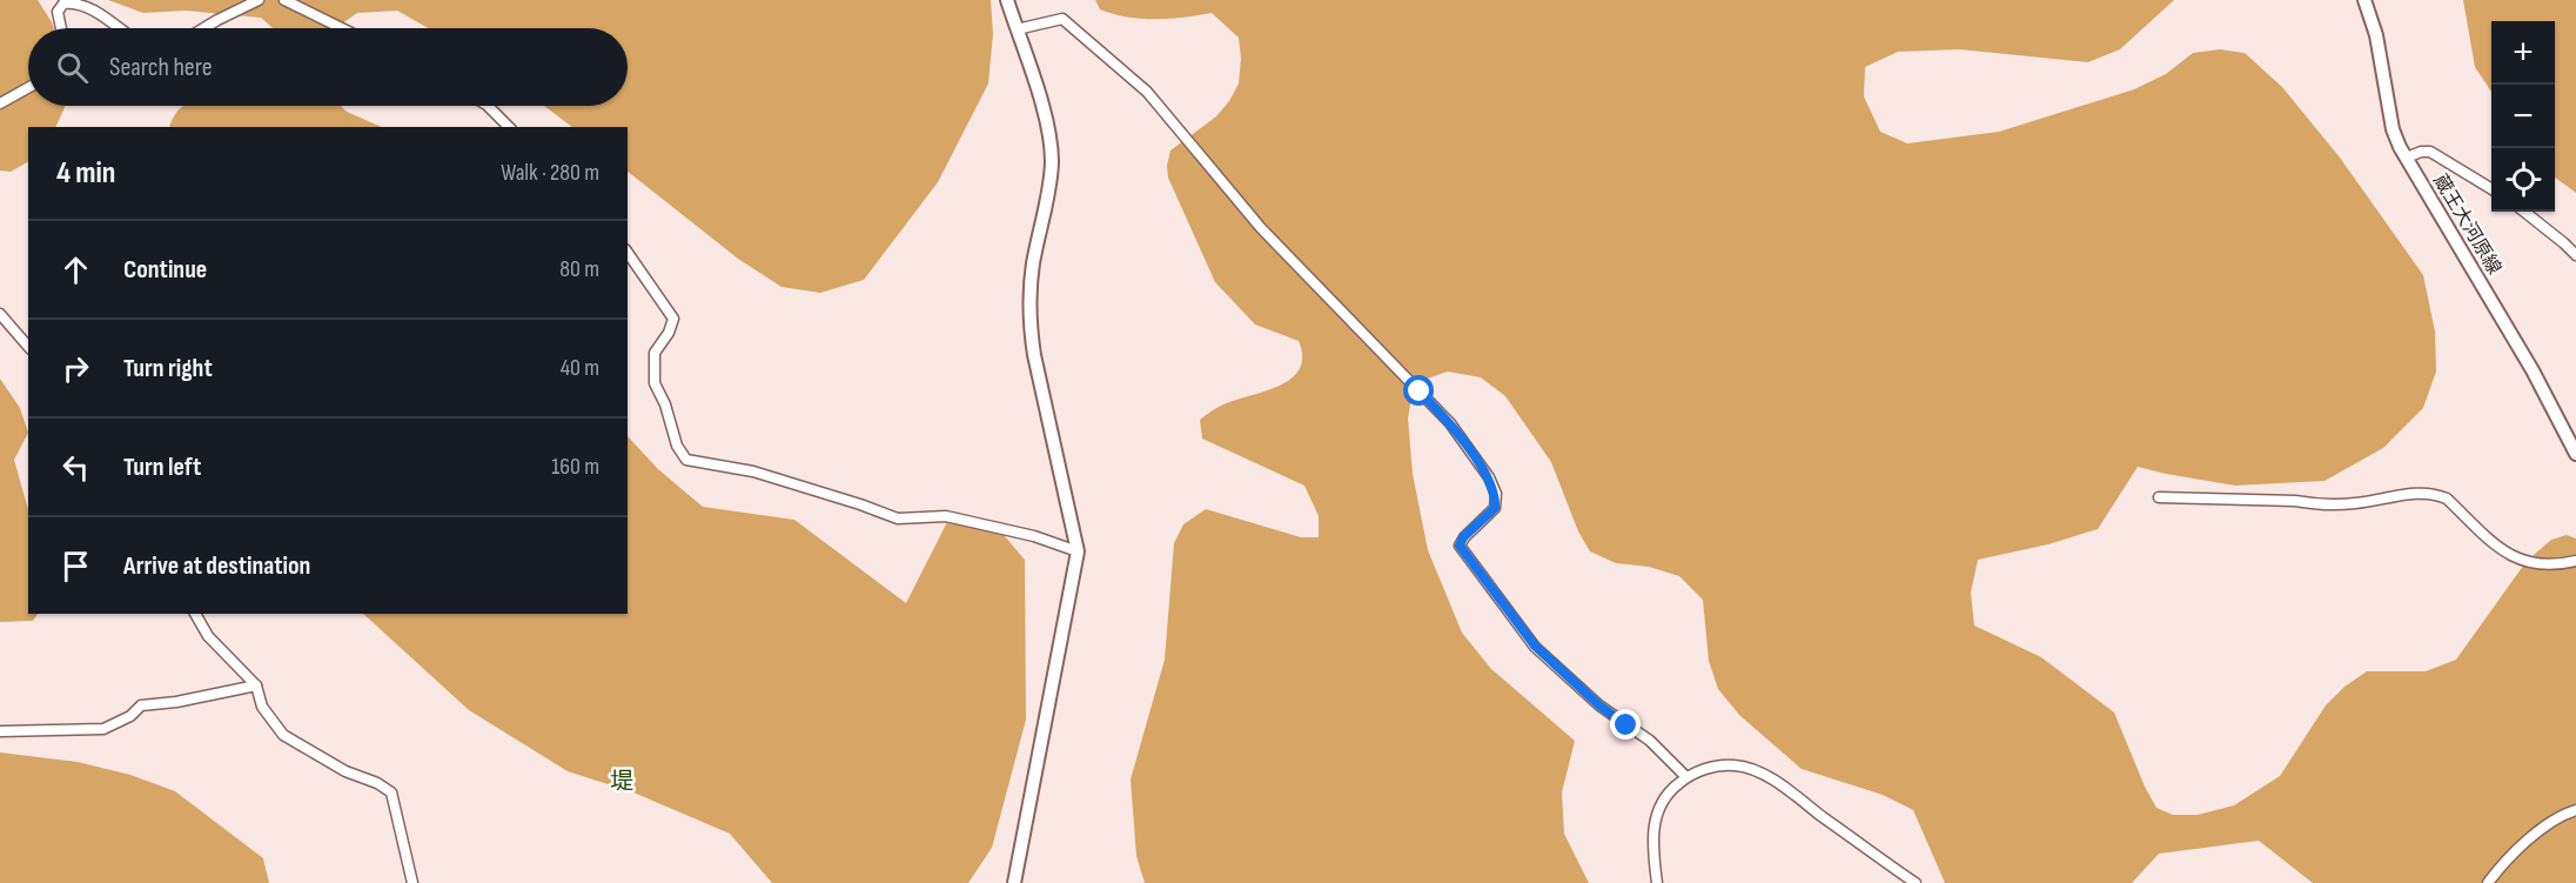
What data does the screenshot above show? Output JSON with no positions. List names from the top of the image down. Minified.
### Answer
{"streets":{"street":["蔵王大河原線"]},"districts":["堤"],"page":{"map_buttons":["+","−"],"search":"Search here","heading":["4 min","Walk · 280 m"],"list":[["Continue","80 m"],["Turn right","40 m"],["Turn left","160 m"],"Arrive at destination"]}}
